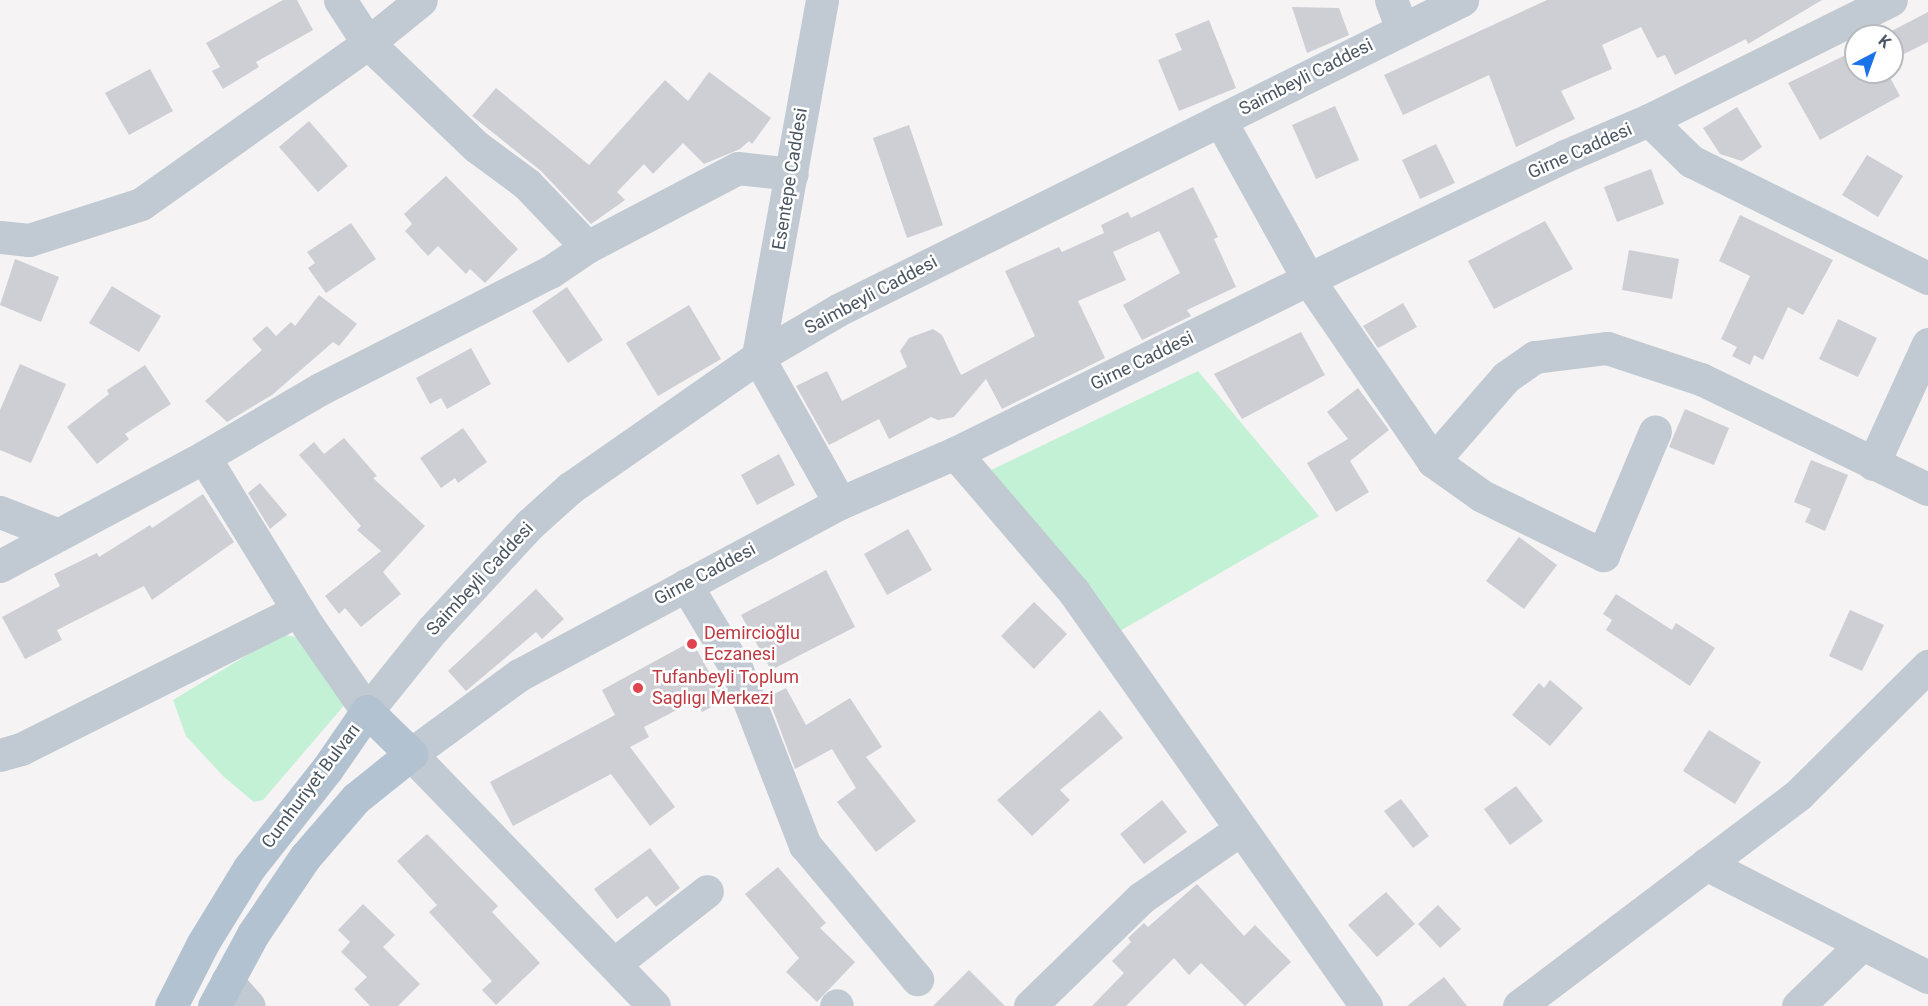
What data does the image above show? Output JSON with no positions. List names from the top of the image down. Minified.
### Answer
{"streets":{"main road":["Cumhuriyet Bulvarı"],"street":["Saimbeyli Caddesi","Girne Caddesi","Esentepe Caddesi"]},"crossings":[["Saimbeyli Caddesi","Esentepe Caddesi"],["Saimbeyli Caddesi","Cumhuriyet Bulvarı"],["Girne Caddesi","Cumhuriyet Bulvarı"]],"places":["Demircioğlu Eczanesi","Tufanbeyli Toplum Saglıgı Merkezi"],"north":"top right"}
